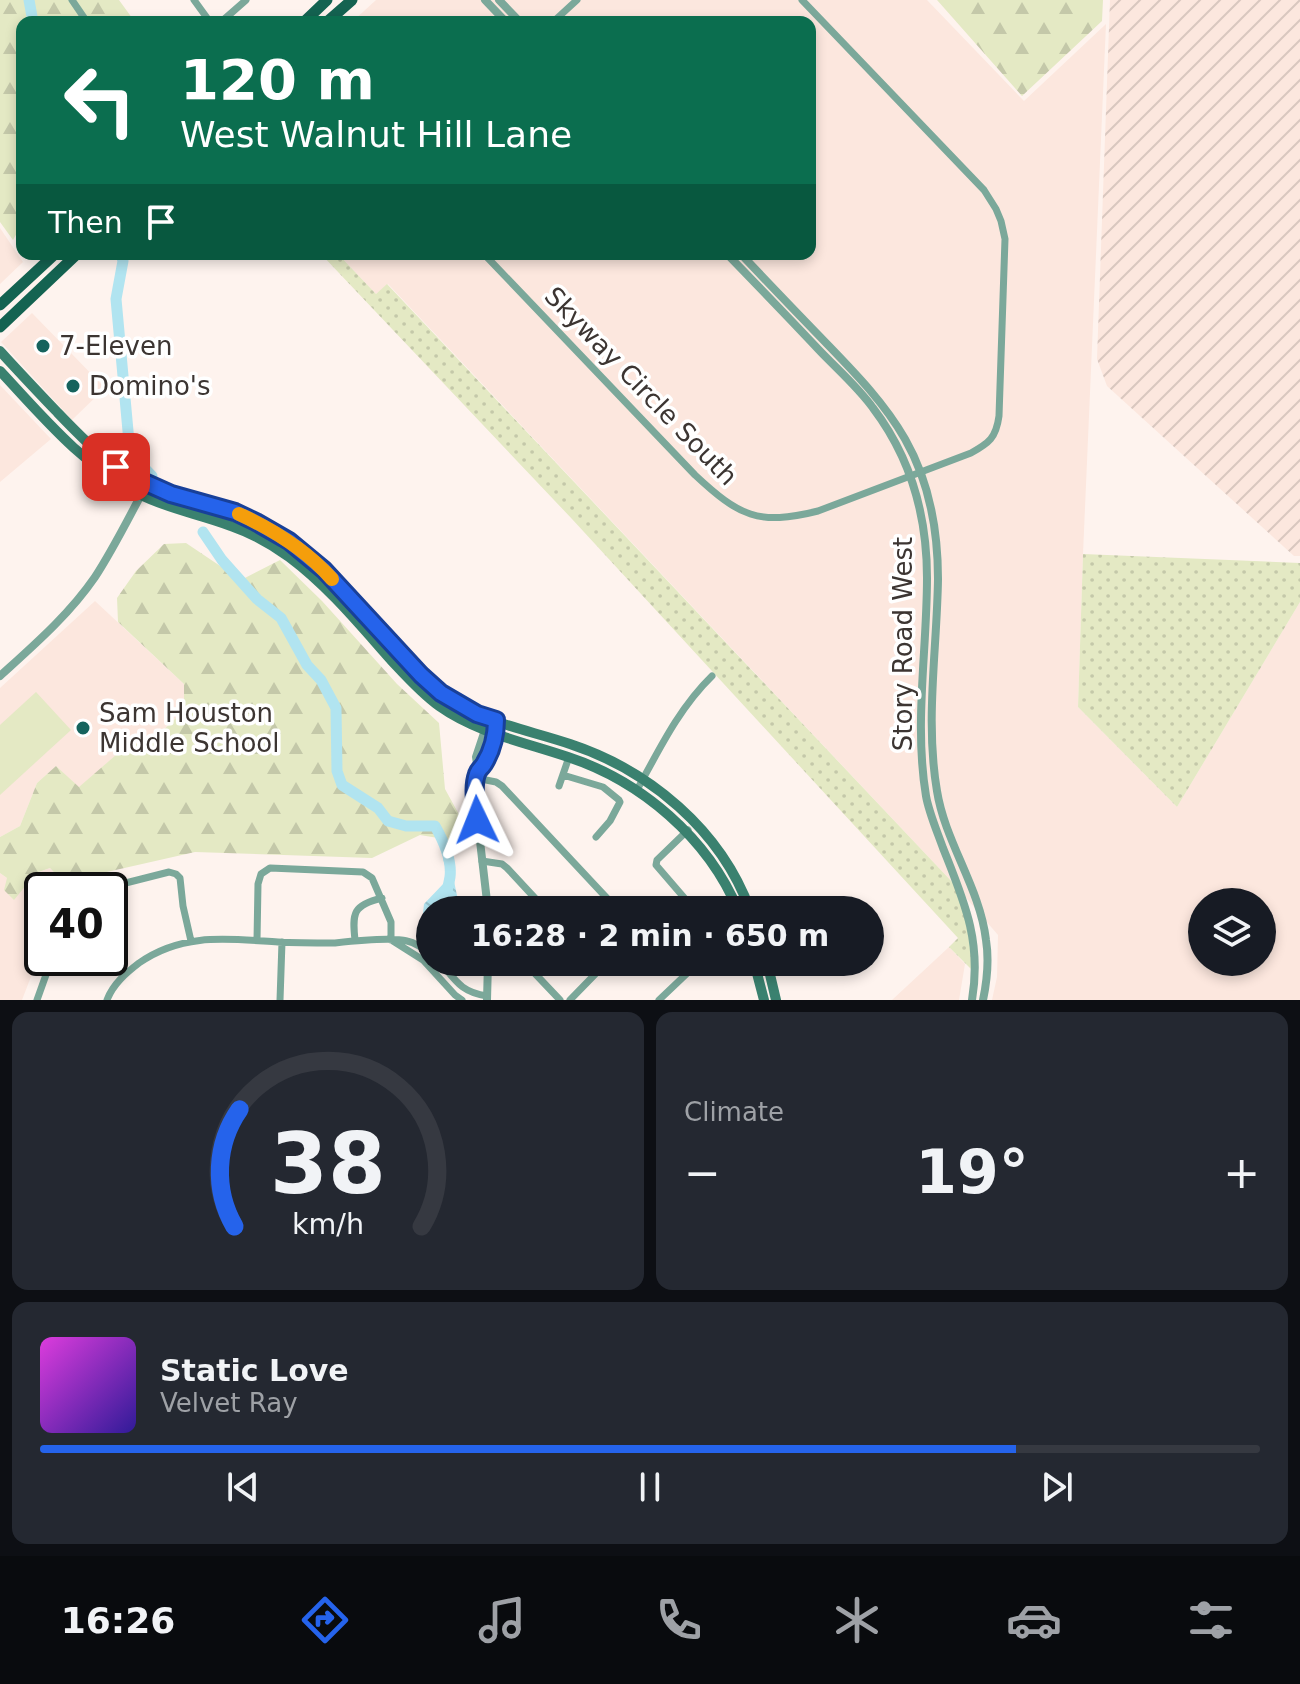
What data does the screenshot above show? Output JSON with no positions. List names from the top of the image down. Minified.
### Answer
{"streets":{"street":["Skyway Circle South","Story Road West"]},"crossings":[["Skyway Circle South","Story Road West"]],"places":["7-Eleven","Domino's","Sam Houston Middle School"],"page":{"turn":["120 m","West Walnut Hill Lane"],"then":"Then","limit":"40","trip":"16:28 · 2 min · 650 m","tile":"Climate","heat":["−","19°","+"],"song":["Static Love","Velvet Ray"],"tabs":"16:26","gauge":["38","km/h"]}}
